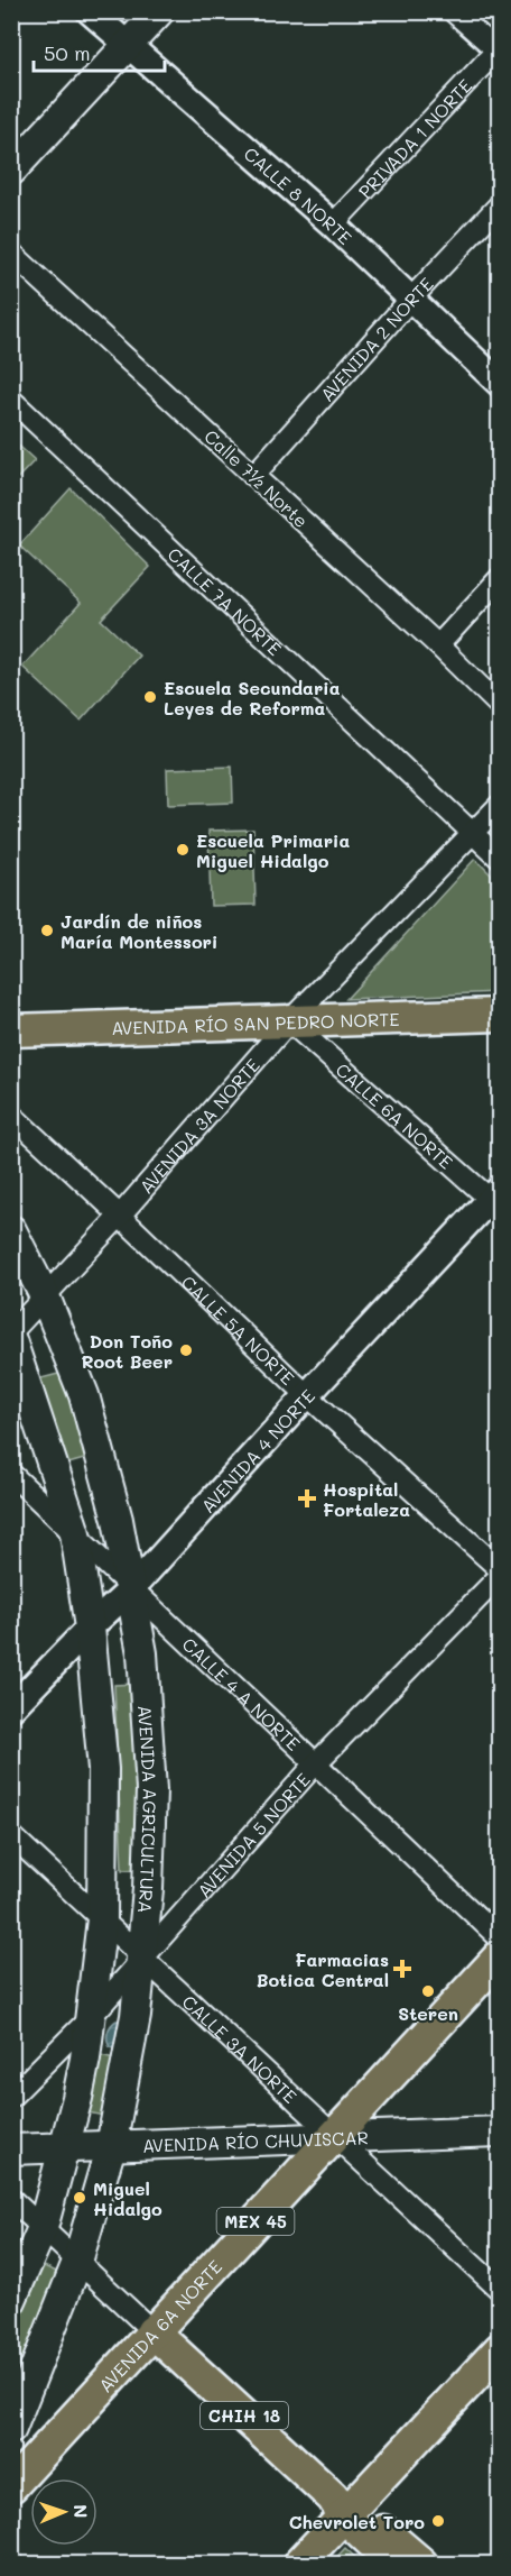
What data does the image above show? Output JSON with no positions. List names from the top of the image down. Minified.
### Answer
{"streets":{"main road":["AVENIDA RÍO SAN PEDRO NORTE","AVENIDA AGRICULTURA","AVENIDA RÍO CHUVISCAR","MEX 45","AVENIDA 6A NORTE","CHIH 18"],"street":["PRIVADA 1 NORTE","CALLE 8 NORTE","AVENIDA 2 NORTE","Calle 7½ Norte","CALLE 7A NORTE","CALLE 6A NORTE","AVENIDA 3A NORTE","CALLE 5A NORTE","AVENIDA 4 NORTE","CALLE 4 A NORTE","AVENIDA 5 NORTE","CALLE 3A NORTE"]},"crossings":[["PRIVADA 1 NORTE","CALLE 8 NORTE"],["CALLE 8 NORTE","AVENIDA 2 NORTE"],["AVENIDA 2 NORTE","Calle 7½ Norte"],["CALLE 7A NORTE","AVENIDA 3A NORTE"],["AVENIDA RÍO SAN PEDRO NORTE","CALLE 6A NORTE"],["AVENIDA RÍO SAN PEDRO NORTE","AVENIDA 3A NORTE"],["CALLE 6A NORTE","AVENIDA 3A NORTE"],["CALLE 6A NORTE","AVENIDA 4 NORTE"],["AVENIDA 3A NORTE","CALLE 5A NORTE"],["AVENIDA 3A NORTE","AVENIDA AGRICULTURA"],["CALLE 5A NORTE","AVENIDA 4 NORTE"],["AVENIDA 4 NORTE","CALLE 4 A NORTE"],["AVENIDA 4 NORTE","AVENIDA AGRICULTURA"],["CALLE 4 A NORTE","AVENIDA AGRICULTURA"],["CALLE 4 A NORTE","AVENIDA 5 NORTE"],["AVENIDA AGRICULTURA","AVENIDA 5 NORTE"],["AVENIDA AGRICULTURA","CALLE 3A NORTE"],["AVENIDA AGRICULTURA","AVENIDA RÍO CHUVISCAR"],["AVENIDA 5 NORTE","CALLE 3A NORTE"],["CALLE 3A NORTE","AVENIDA RÍO CHUVISCAR"],["CALLE 3A NORTE","AVENIDA 6A NORTE"],["AVENIDA RÍO CHUVISCAR","AVENIDA 6A NORTE"],["AVENIDA 6A NORTE","CHIH 18"]],"places":{"other":["Escuela Secundaria Leyes de Reforma","Escuela Primaria Miguel Hidalgo","Jardín de niños María Montessori","Don Toño Root Beer","Steren","Miguel Hidalgo","Chevrolet Toro"],"health":["Hospital Fortaleza","Farmacias Botica Central"]},"scale_bar":"50 m","north":"right"}
